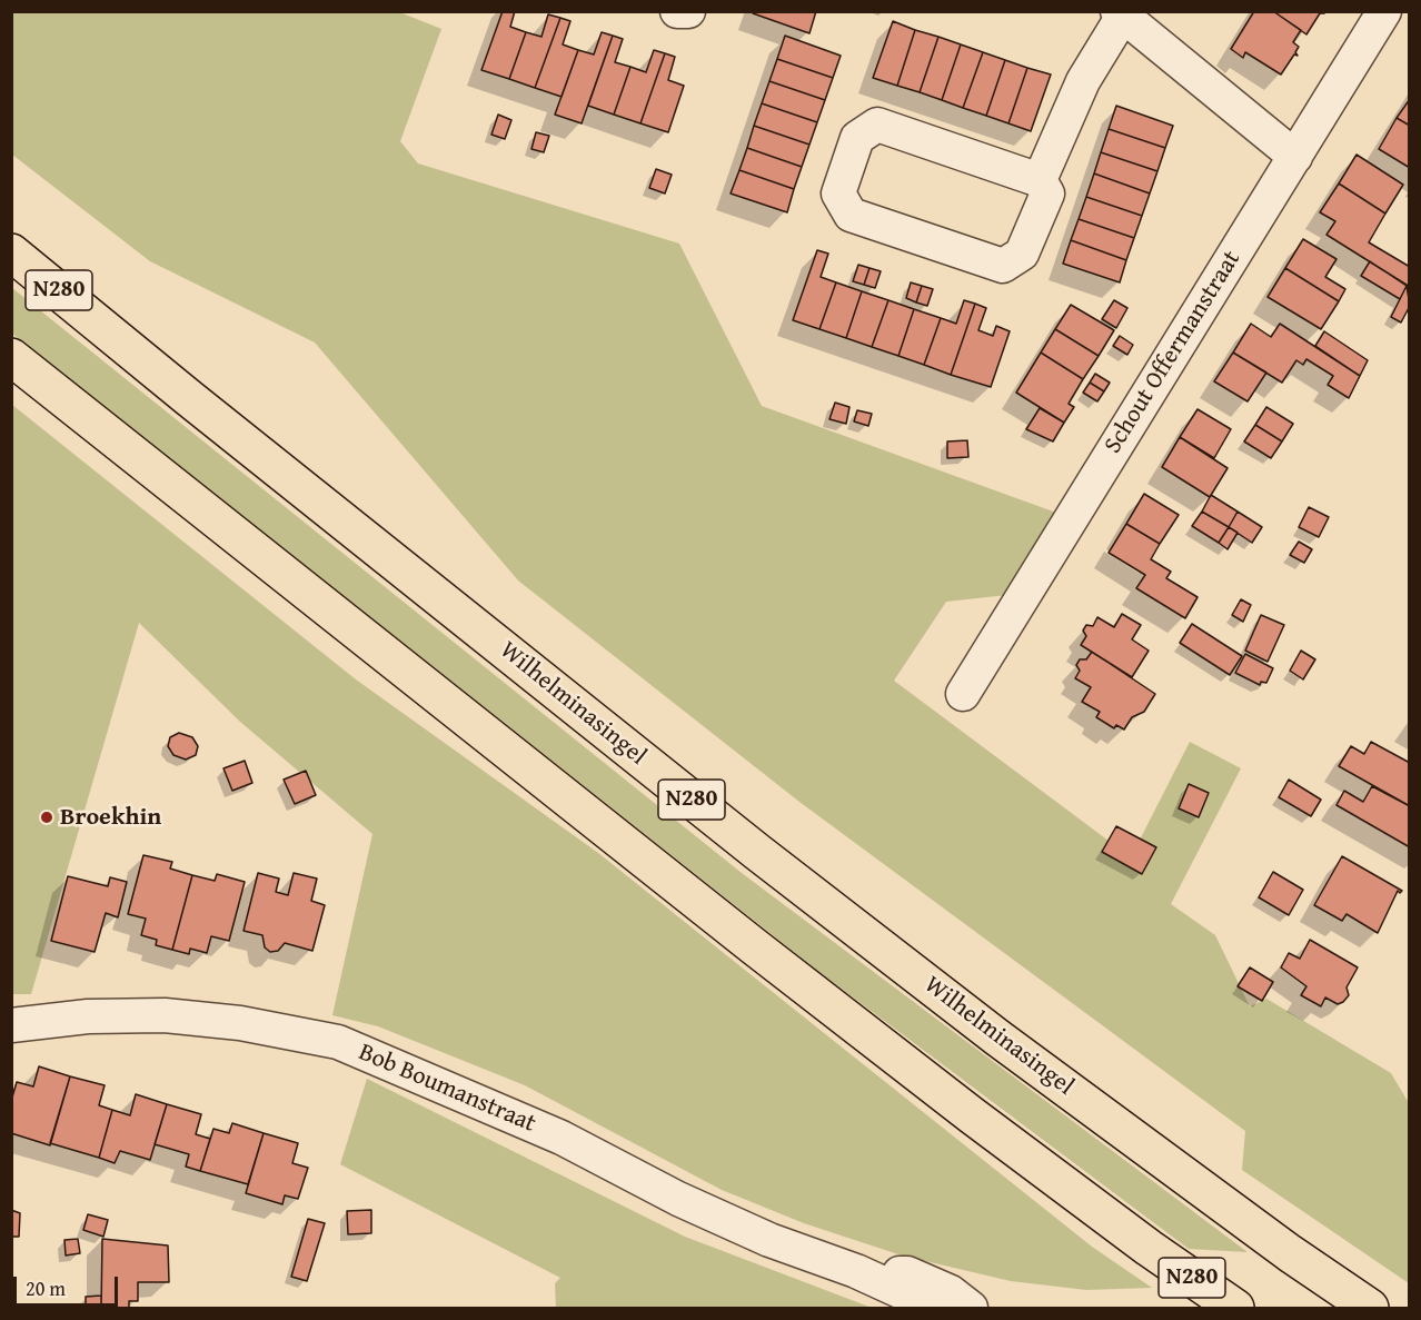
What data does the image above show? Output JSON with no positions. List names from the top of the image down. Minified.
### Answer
{"streets":{"main road":["N280","Wilhelminasingel"],"street":["Schout Offermanstraat","Bob Boumanstraat"]},"places":["Broekhin"],"scale_bar":"20 m"}
